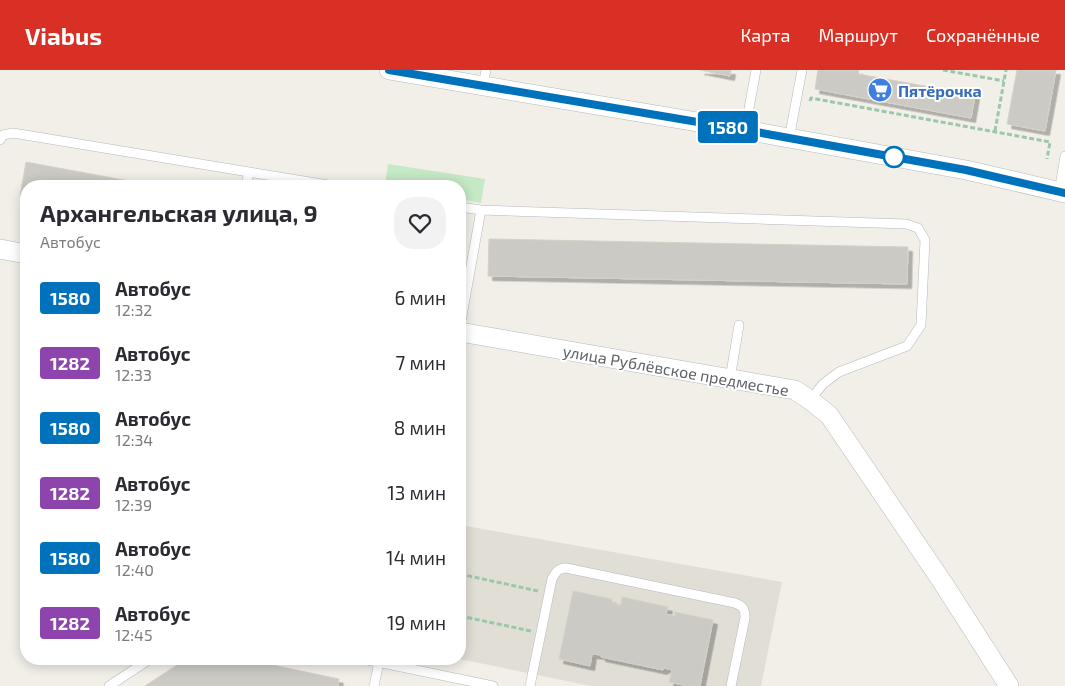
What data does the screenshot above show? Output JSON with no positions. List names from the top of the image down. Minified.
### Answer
{"streets":{"street":["улица Рублёвское предместье"]},"places":{"supermarket":["Пятёрочка"]},"lines":["bus line 1580"],"page":{"header":"Viabus","nav":["Карта","Маршрут","Сохранённые"],"on_map":"1580","heading":["Архангельская улица, 9","Автобус"],"list":[{"mark":"1580","name":"Автобус","note":"12:32","value":"6 мин"},{"mark":"1282","name":"Автобус","note":"12:33","value":"7 мин"},{"mark":"1580","name":"Автобус","note":"12:34","value":"8 мин"},{"mark":"1282","name":"Автобус","note":"12:39","value":"13 мин"},{"mark":"1580","name":"Автобус","note":"12:40","value":"14 мин"},{"mark":"1282","name":"Автобус","note":"12:45","value":"19 мин"}]}}
